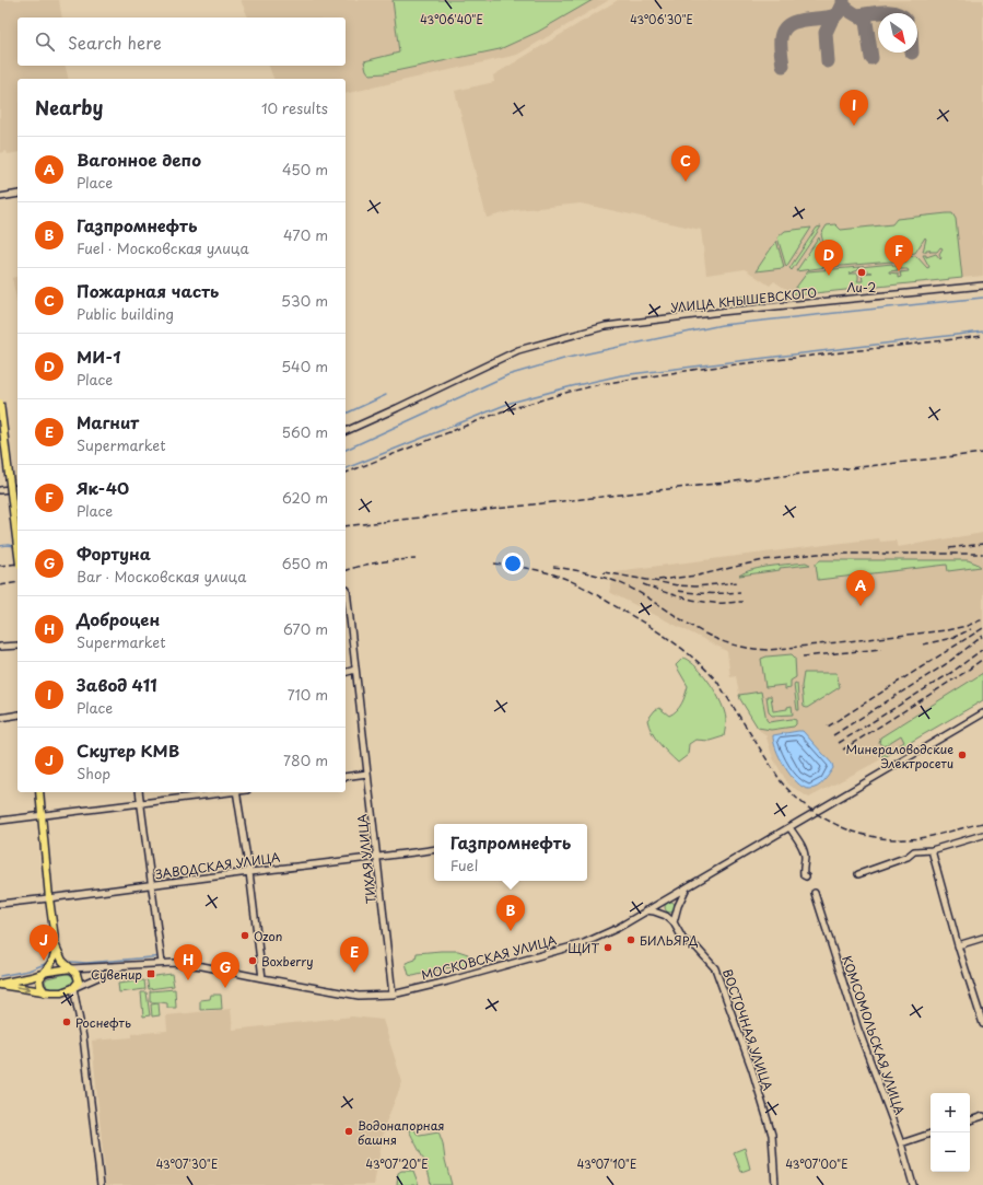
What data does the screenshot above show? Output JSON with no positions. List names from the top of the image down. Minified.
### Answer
{"streets":{"main road":["МОСКОВСКАЯ УЛИЦА"],"street":["УЛИЦА КНЫШЕВСКОГО","ТИХАЯ УЛИЦА","ЗАВОДСКАЯ УЛИЦА","ВОСТОЧНАЯ УЛИЦА","КОМСОМОЛЬСКАЯ УЛИЦА"]},"crossings":[["ТИХАЯ УЛИЦА","ЗАВОДСКАЯ УЛИЦА"],["ТИХАЯ УЛИЦА","МОСКОВСКАЯ УЛИЦА"]],"places":{"other":["Ли-2","Минераловодские Электросети","Ozon","БИЛЬЯРД","ЩИТ","Boxberry","Роснефть","Водонапорная башня"],"transit":["Сувенир"]},"north":"bottom right","page":{"search":"Search here","heading":["Nearby","10 results"],"pins":["I","C","F","D","A","B","J","E","H","G"],"list":[{"mark":"A","name":"Вагонное депо","note":"Place","value":"450 m"},{"mark":"B","name":"Газпромнефть","note":"Fuel · Московская улица","value":"470 m"},{"mark":"C","name":"Пожарная часть","note":"Public building","value":"530 m"},{"mark":"D","name":"МИ-1","note":"Place","value":"540 m"},{"mark":"E","name":"Магнит","note":"Supermarket","value":"560 m"},{"mark":"F","name":"Як-40","note":"Place","value":"620 m"},{"mark":"G","name":"Фортуна","note":"Bar · Московская улица","value":"650 m"},{"mark":"H","name":"Доброцен","note":"Supermarket","value":"670 m"},{"mark":"I","name":"Завод 411","note":"Place","value":"710 m"},{"mark":"J","name":"Скутер КМВ","note":"Shop","value":"780 m"}],"popup":["Газпромнефть","Fuel"],"map_buttons":["+","−"]},"coordinates":["43°06'40\"E","43°06'30\"E","43°07'30\"E","43°07'20\"E","43°07'10\"E","43°07'00\"E"]}
